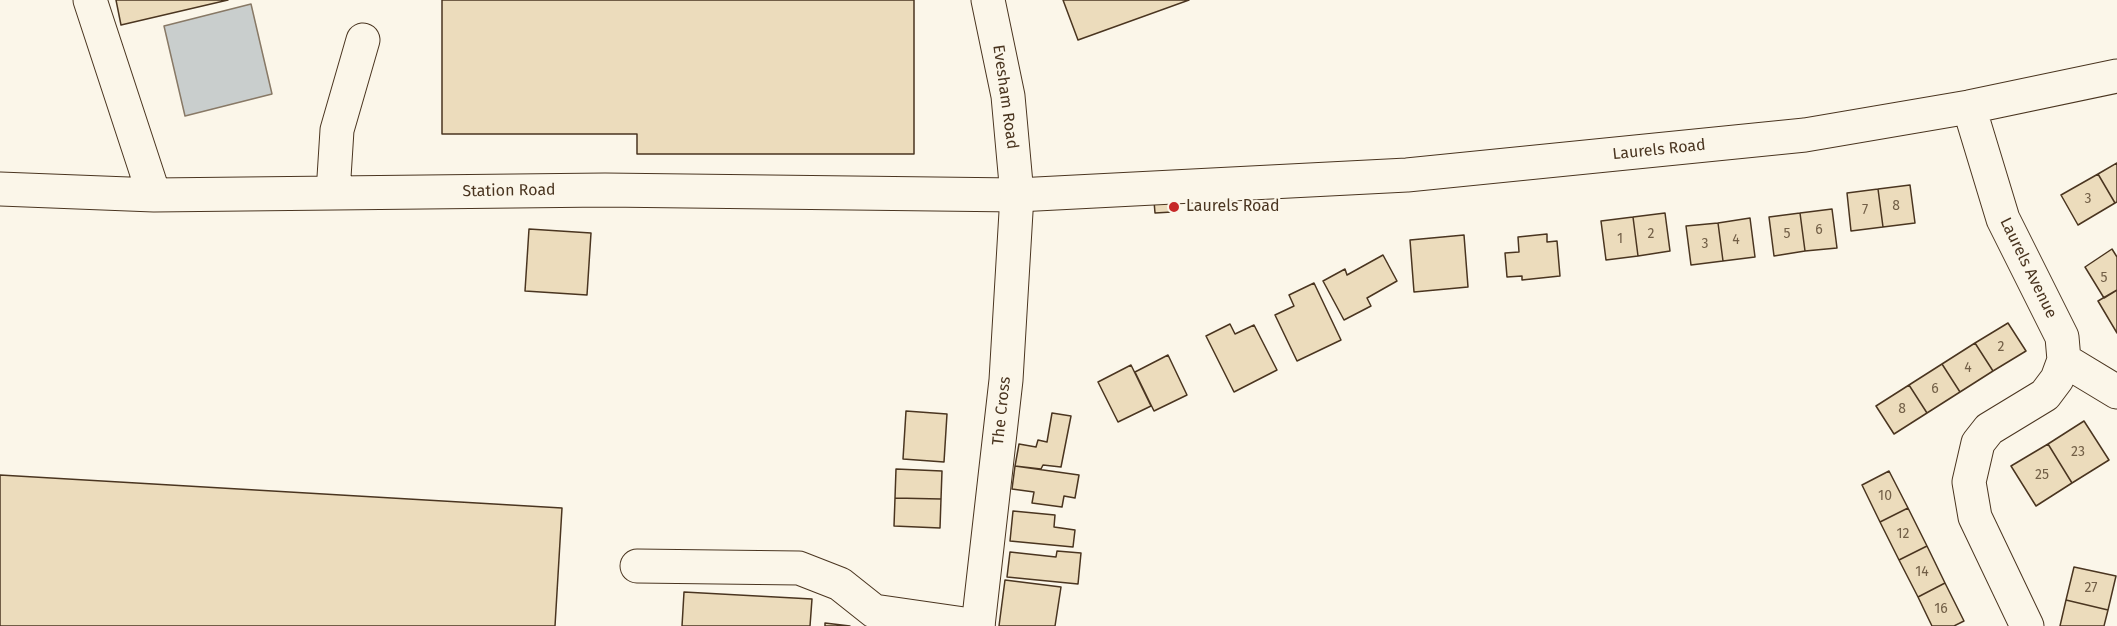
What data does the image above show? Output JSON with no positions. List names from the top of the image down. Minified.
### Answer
{"streets":{"street":["Evesham Road","Laurels Road","Station Road","Laurels Avenue","The Cross"]},"crossings":[["Evesham Road","Laurels Road"],["Evesham Road","Station Road"],["Evesham Road","The Cross"],["Laurels Road","Station Road"],["Laurels Road","Laurels Avenue"],["Laurels Road","The Cross"],["Station Road","The Cross"]],"places":["Laurels Road"],"house_numbers":["3","8","7","6","2","5","1","4","3","5","2","4","6","8","23","25","10","12","14","27","16"]}
